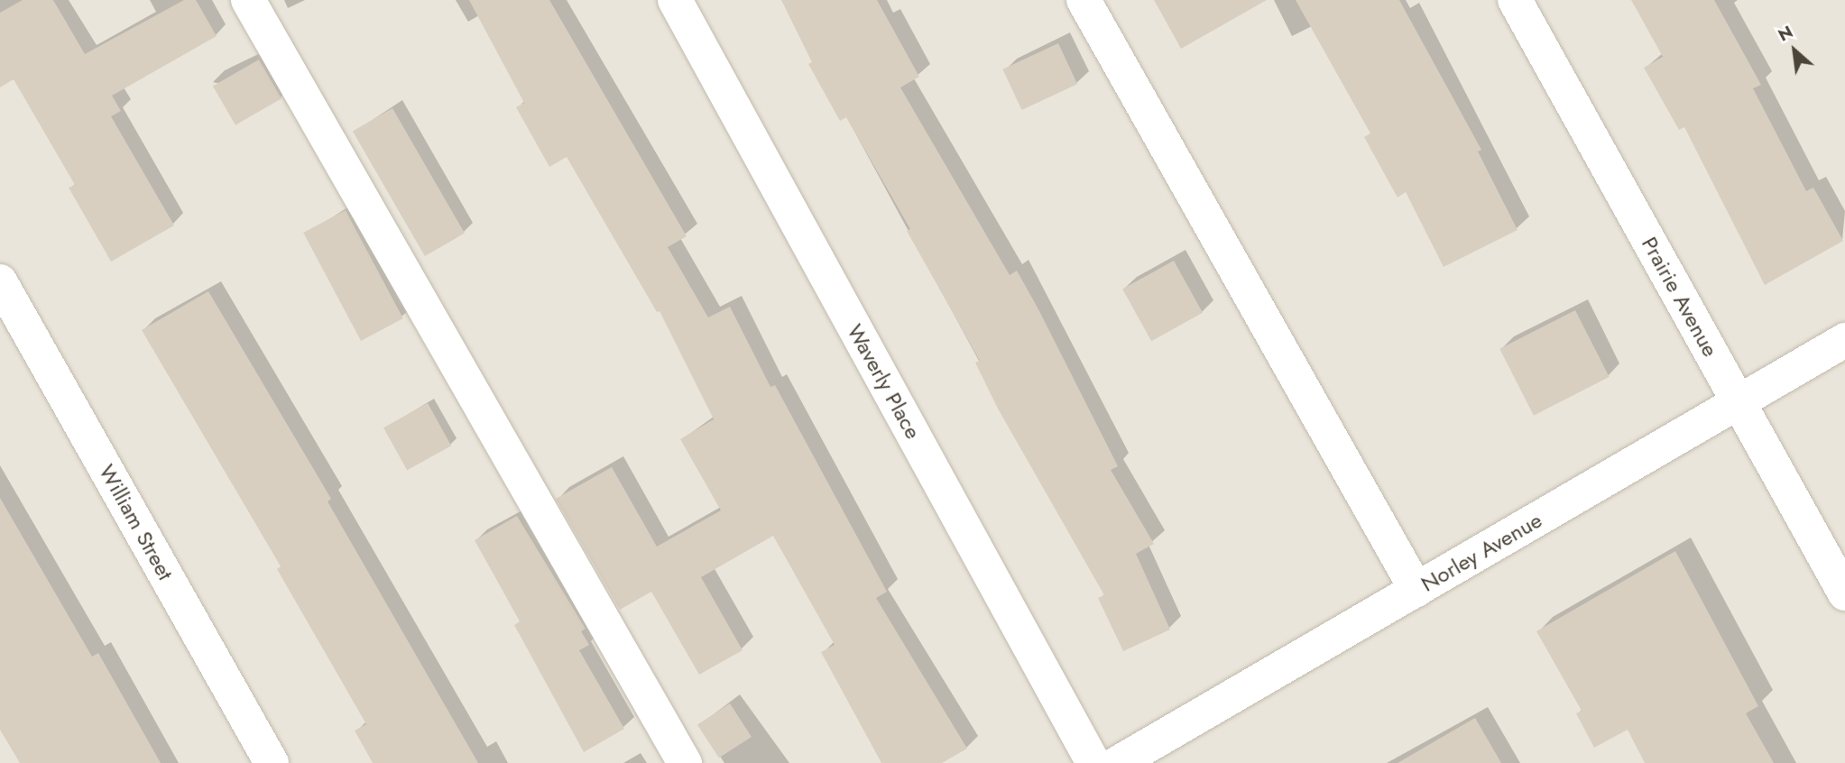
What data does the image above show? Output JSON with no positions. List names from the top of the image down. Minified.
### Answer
{"streets":{"street":["Prairie Avenue","Waverly Place","William Street","Norley Avenue"]},"crossings":[["Prairie Avenue","Norley Avenue"]],"north":"top left"}
